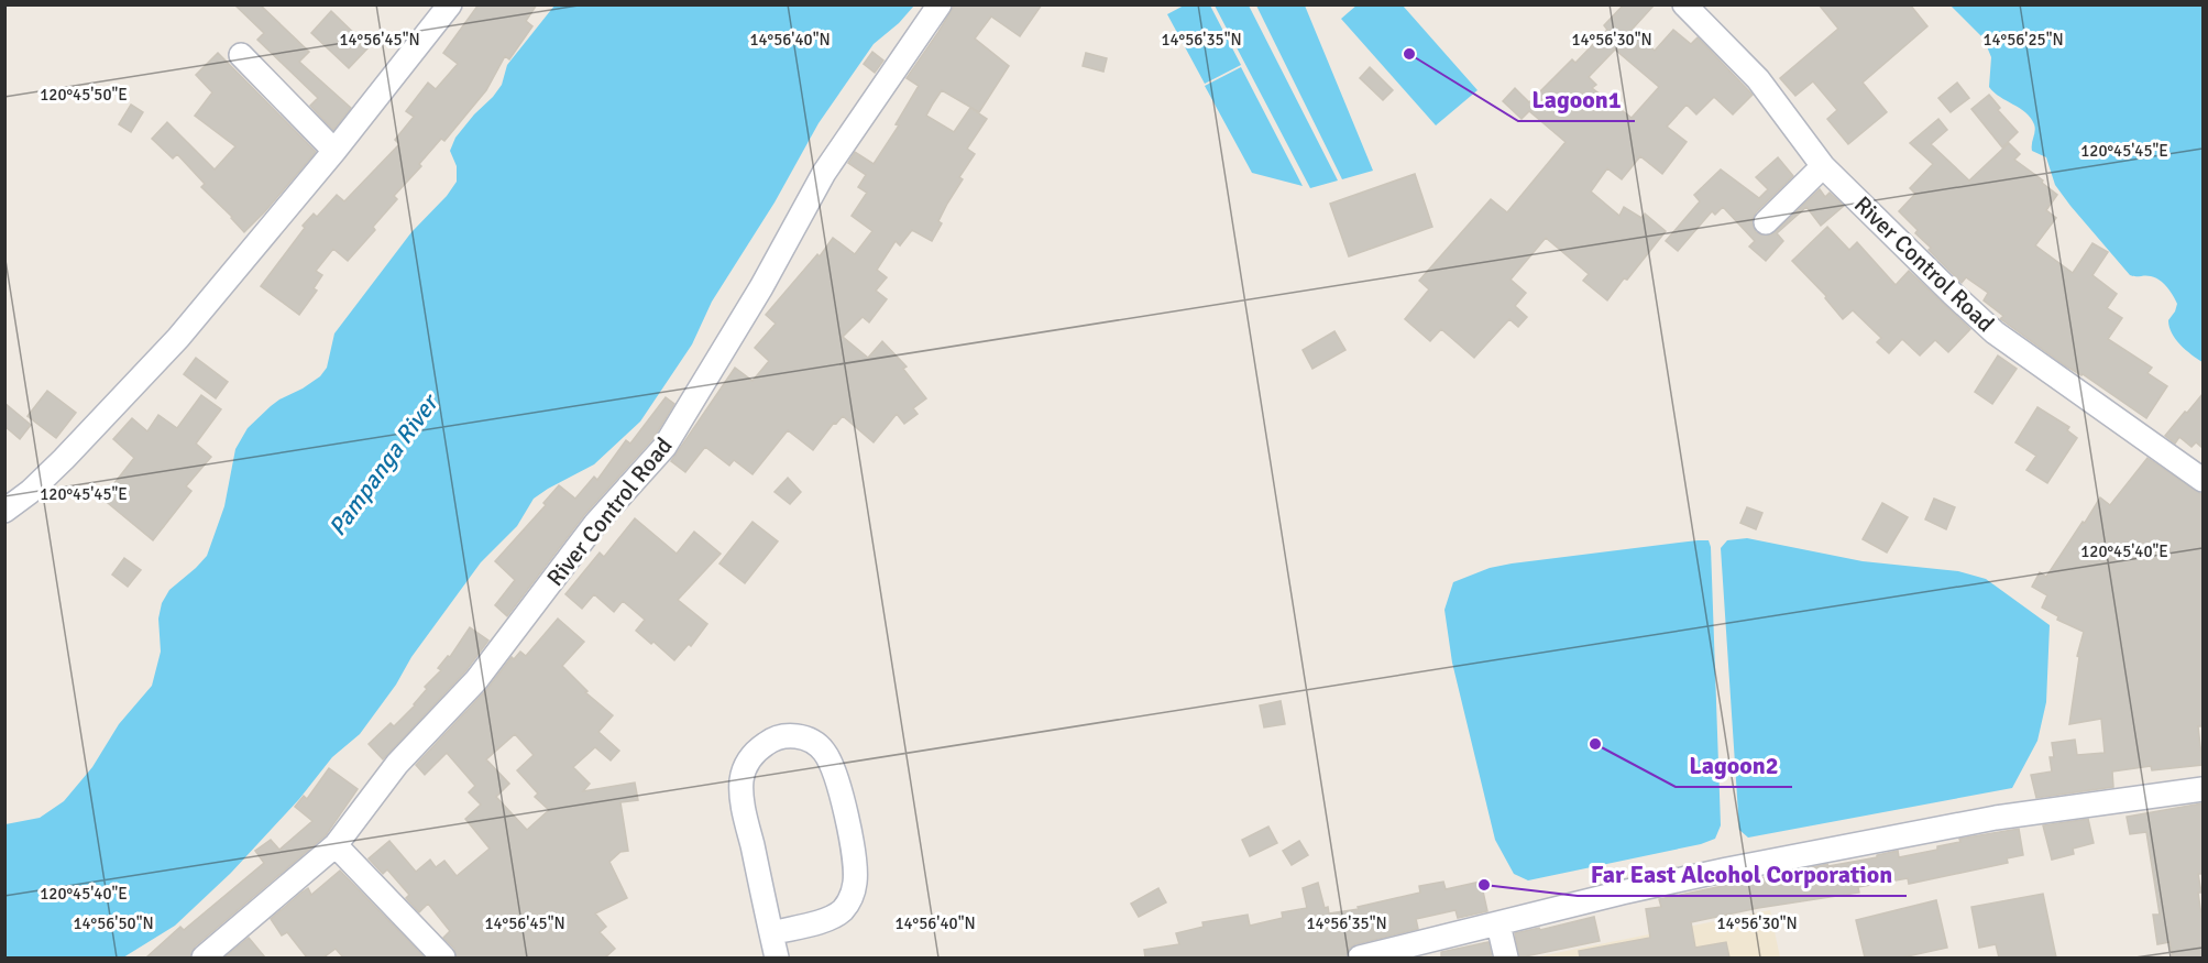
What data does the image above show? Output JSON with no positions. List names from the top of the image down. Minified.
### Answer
{"streets":{"street":["River Control Road"]},"water":["Pampanga River"],"places":["Lagoon1","Lagoon2","Far East Alcohol Corporation"],"coordinates":["14°56'45\"N","14°56'40\"N","14°56'35\"N","14°56'30\"N","14°56'25\"N","120°45'50\"E","120°45'45\"E","120°45'40\"E","14°56'50\"N"]}
